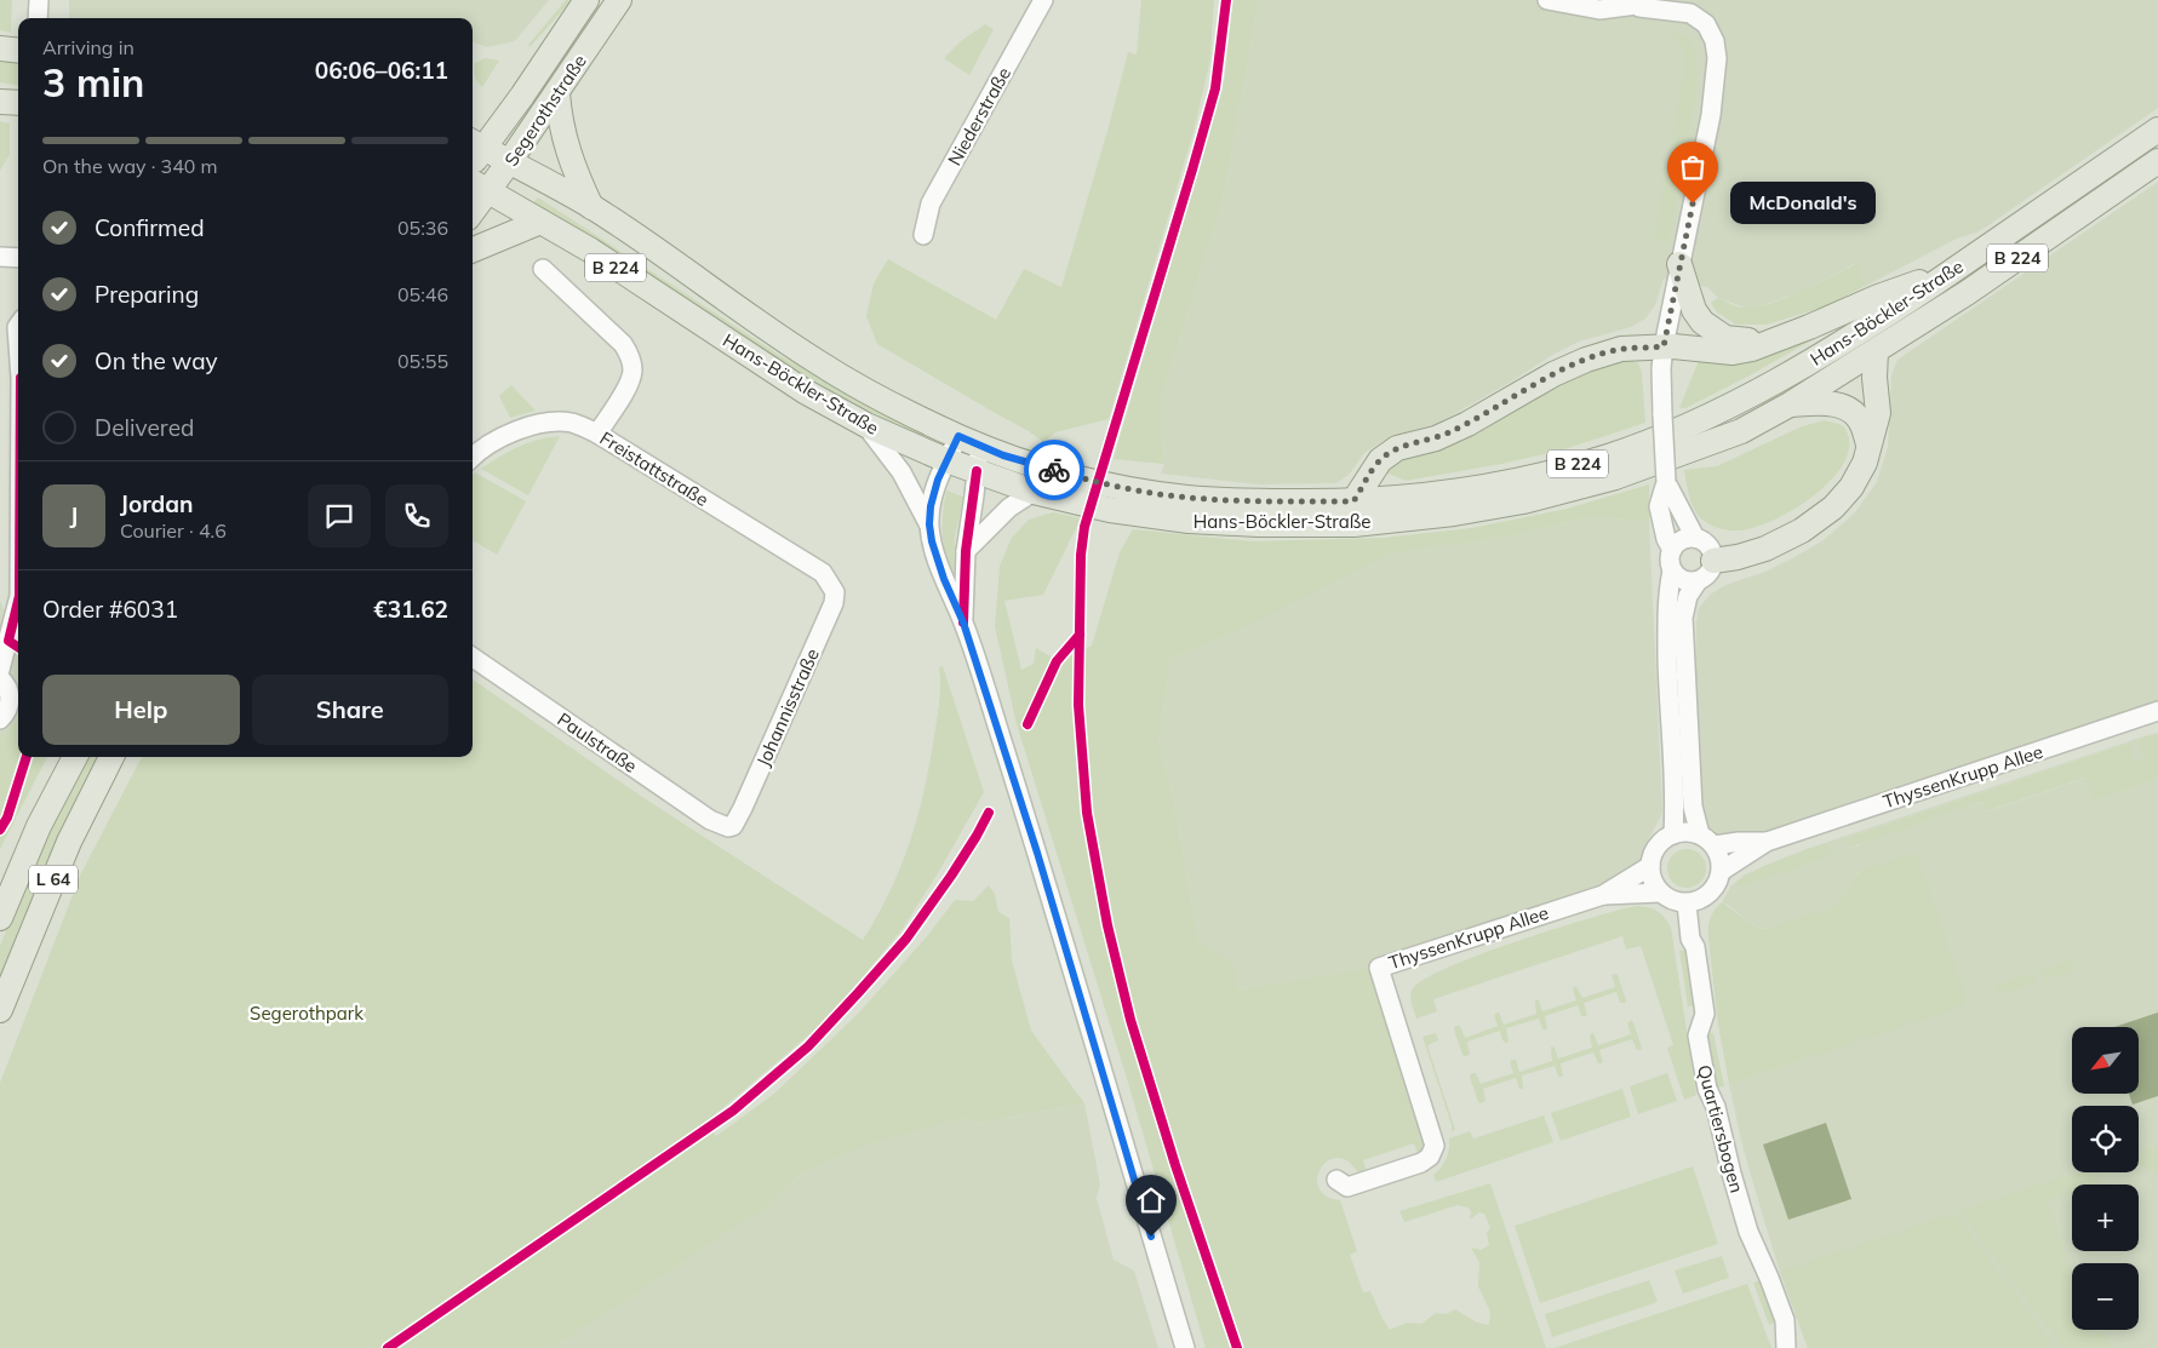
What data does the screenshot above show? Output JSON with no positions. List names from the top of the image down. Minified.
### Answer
{"streets":{"main road":["Segerothstraße","B 224","Hans-Böckler-Straße","L 64"],"street":["Niederstraße","Freistattstraße","Johannisstraße","Paulstraße","ThyssenKrupp Allee","Quartiersbogen"]},"crossings":[["Segerothstraße","B 224"],["Segerothstraße","Hans-Böckler-Straße"],["B 224","Hans-Böckler-Straße"],["Freistattstraße","Johannisstraße"],["Johannisstraße","Paulstraße"],["ThyssenKrupp Allee","Quartiersbogen"]],"parks":["Segerothpark"],"places":["McDonald's"],"north":"bottom left","page":{"heading":["3 min","Arriving in","06:06–06:11"],"panel":["Jordan","Courier · 4.6","Order #6031","€31.62"],"bar":"On the way · 340 m","bubble":"McDonald's","list":[["Confirmed","05:36"],["Preparing","05:46"],["On the way","05:55"],"Delivered"],"round":"J","buttons":["Help","Share"],"map_buttons":["+","−"]}}
